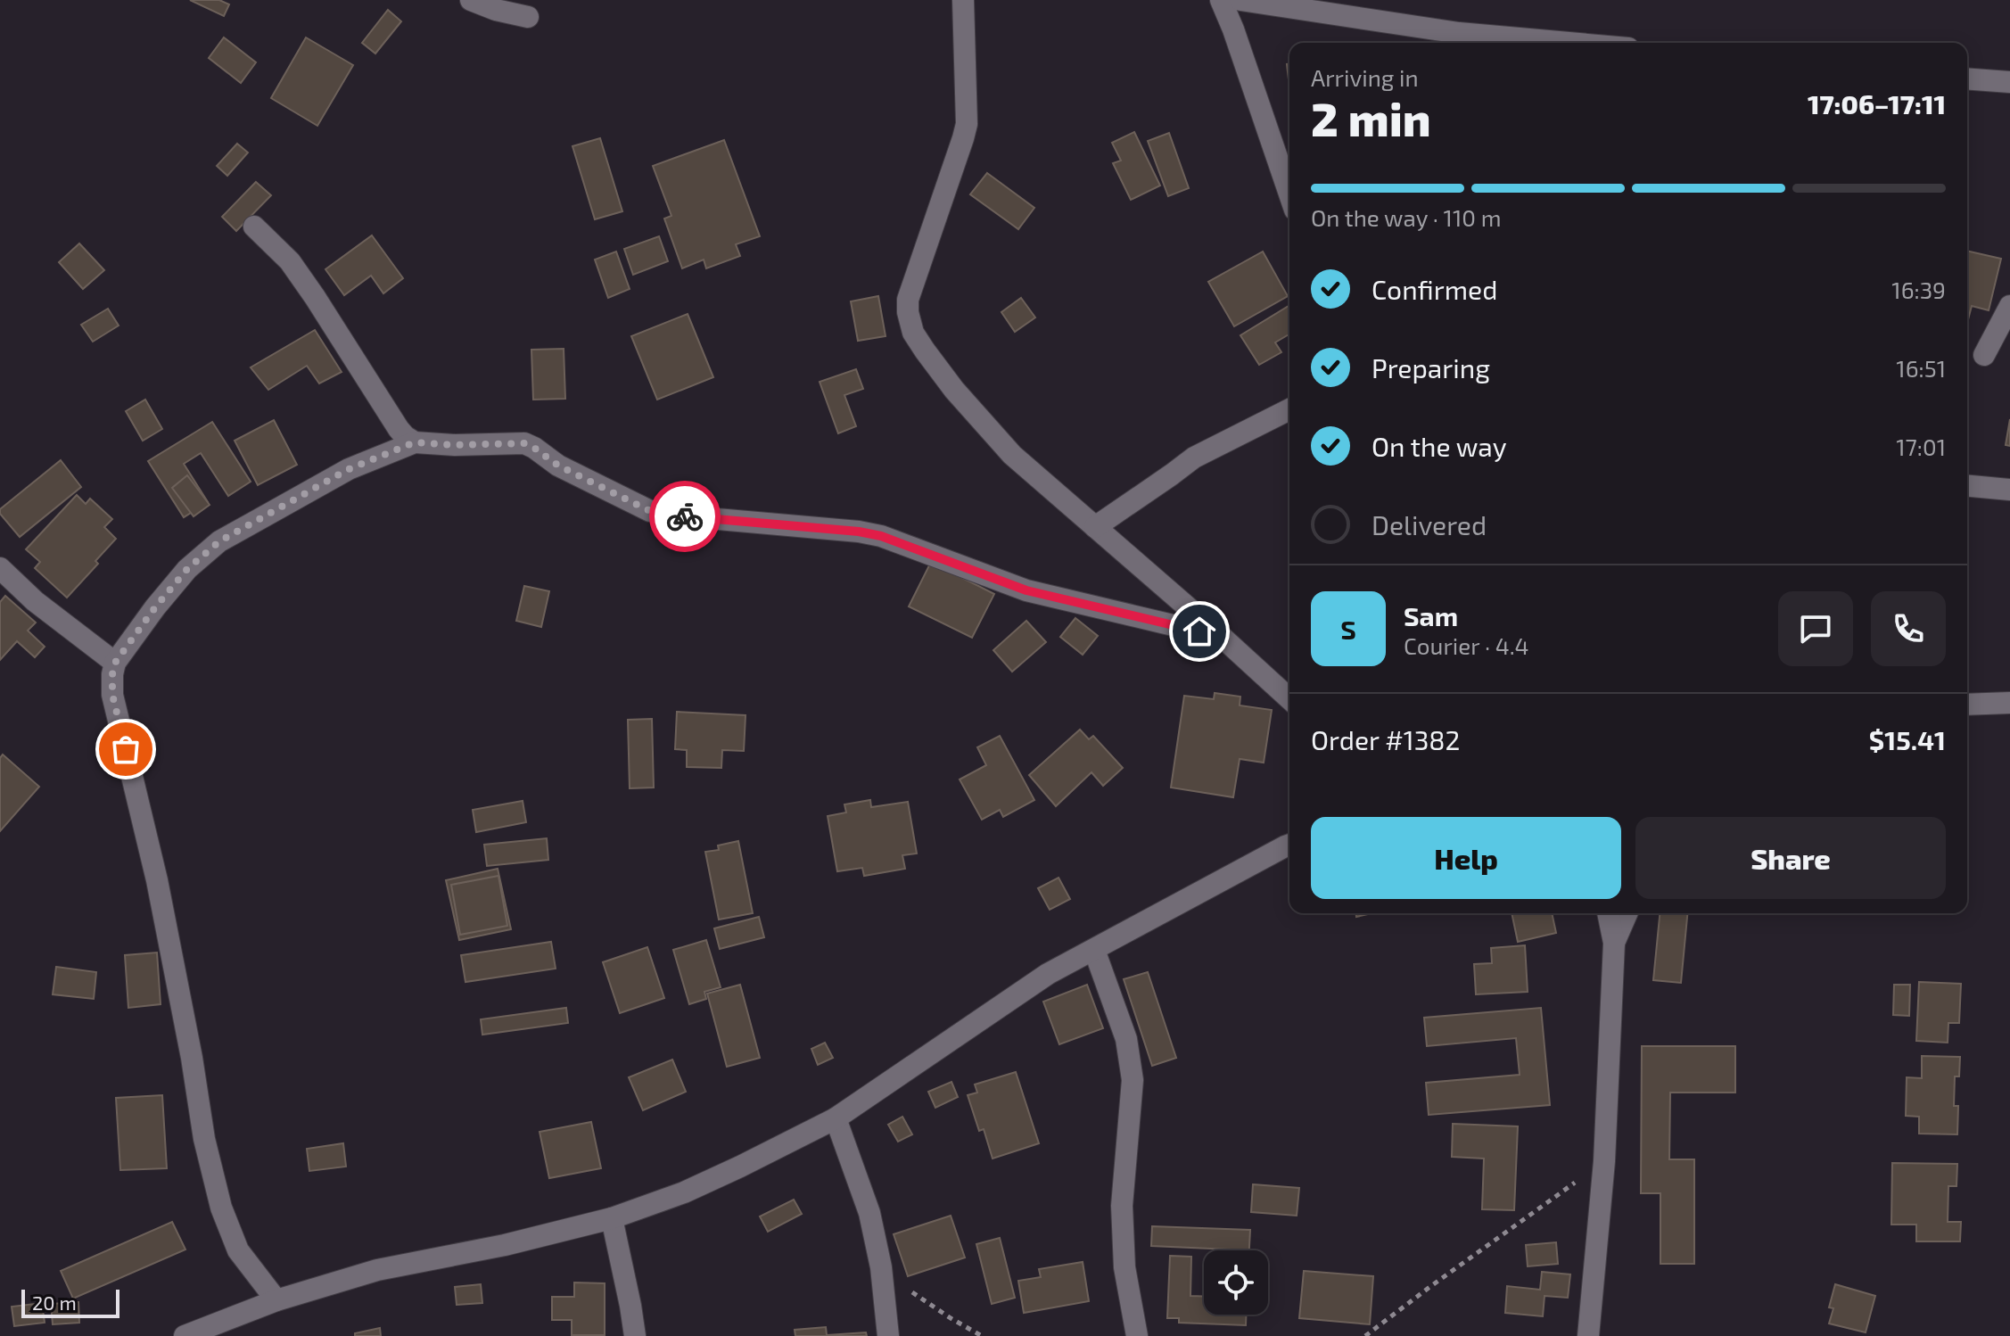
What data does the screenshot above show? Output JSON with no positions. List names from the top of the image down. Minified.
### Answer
{"scale_bar":"20 m","page":{"heading":["2 min","Arriving in","17:06–17:11"],"panel":["Sam","Courier · 4.4","Order #1382","$15.41"],"bar":"On the way · 110 m","list":[["Confirmed","16:39"],["Preparing","16:51"],["On the way","17:01"],"Delivered"],"round":"S","buttons":["Help","Share"],"scale":"20 m"}}
